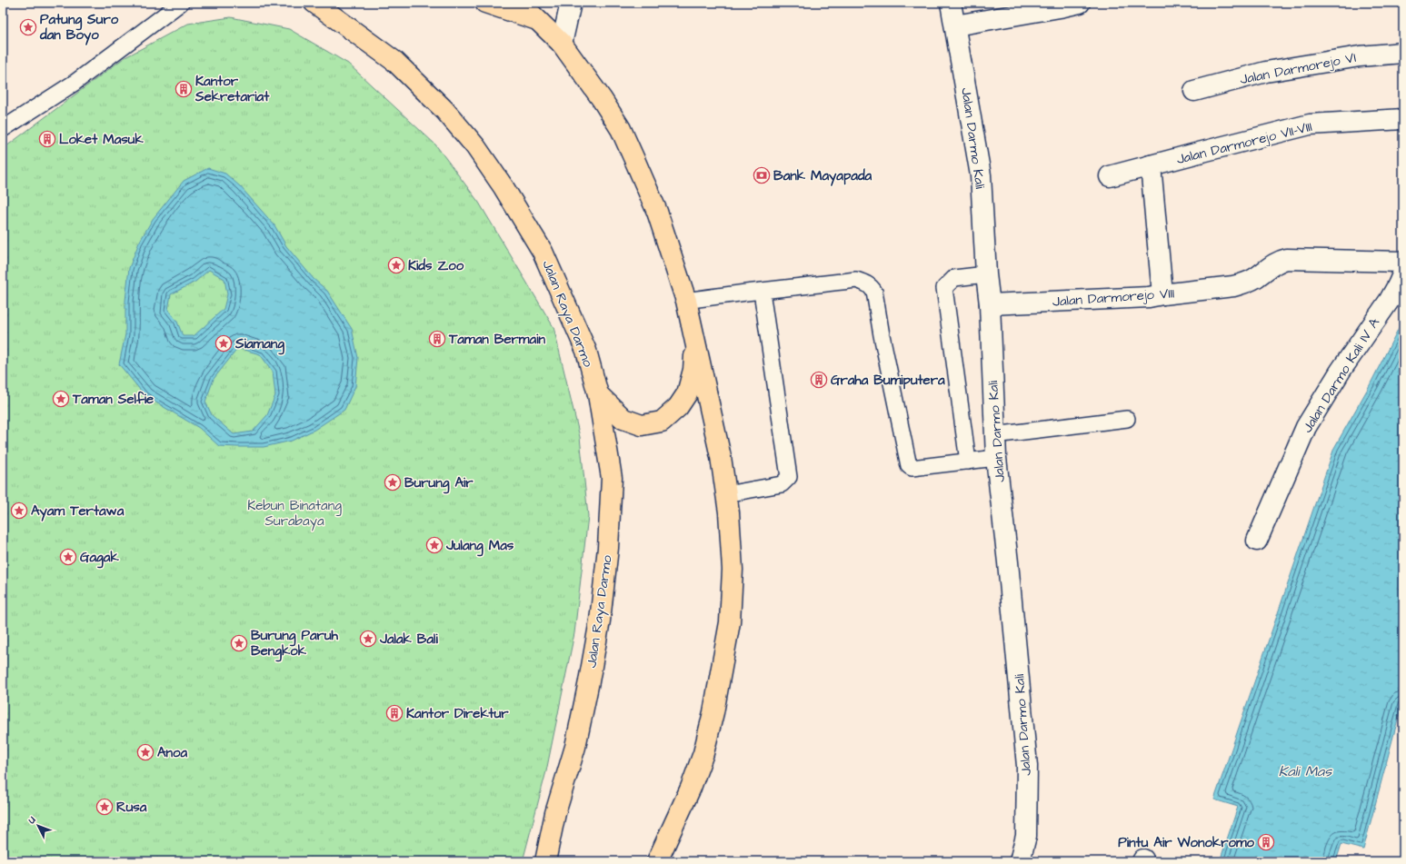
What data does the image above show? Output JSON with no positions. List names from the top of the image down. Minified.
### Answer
{"streets":{"highway":["Jalan Raya Darmo"],"street":["Jalan Darmorejo VI","Jalan Darmo Kali","Jalan Darmorejo VII-VIII","Jalan Darmorejo VIII","Jalan Darmo Kali IV A"]},"crossings":[["Jalan Darmo Kali","Jalan Darmorejo VIII"]],"water":["Kali Mas"],"parks":["Kebun Binatang Surabaya"],"places":{"place":["Patung Suro dan Boyo","Kids Zoo","Siamang","Taman Selfie","Burung Air","Ayam Tertawa","Julang Mas","Gagak","Jalak Bali","Burung Paruh Bengkok","Anoa","Rusa"],"building":["Kantor Sekretariat","Loket Masuk","Taman Bermain","Graha Bumiputera","Kantor Direktur","Pintu Air Wonokromo"],"bank":["Bank Mayapada"]},"north":"top left"}
